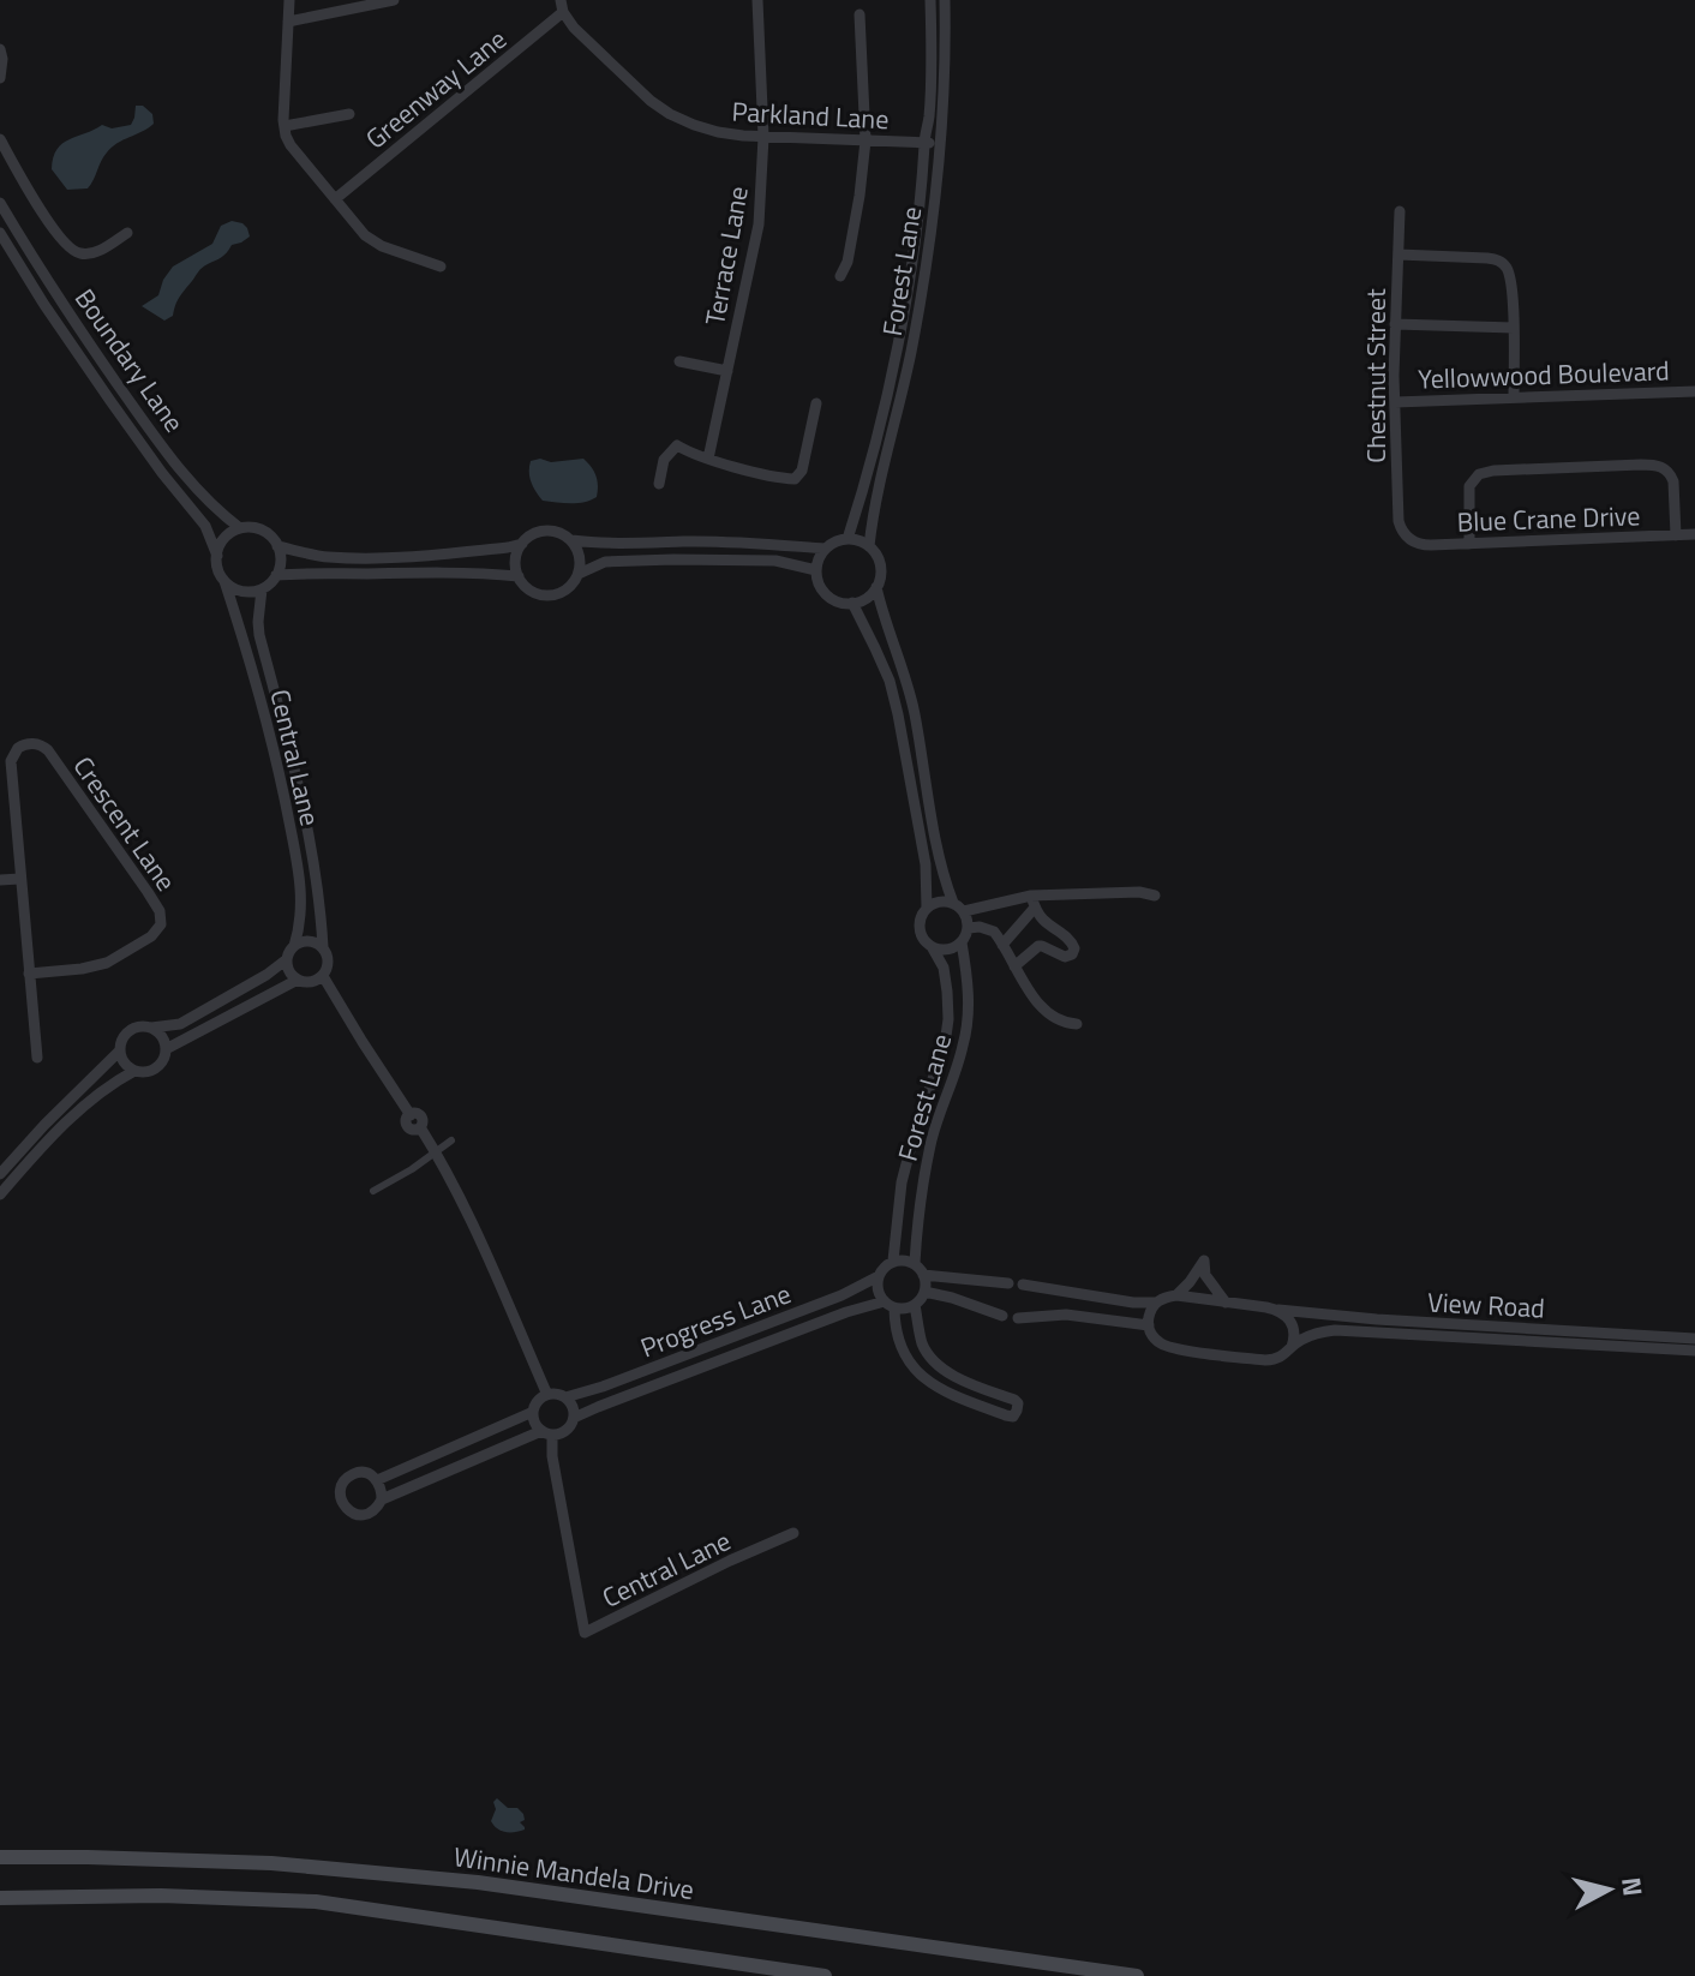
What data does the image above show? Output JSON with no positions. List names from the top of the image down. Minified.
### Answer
{"streets":{"main road":["Winnie Mandela Drive"],"street":["Greenway Lane","Parkland Lane","Terrace Lane","Forest Lane","Boundary Lane","Yellowwood Boulevard","Chestnut Street","Blue Crane Drive","Central Lane","Crescent Lane","View Road","Progress Lane"]},"crossings":[["Greenway Lane","Parkland Lane"],["Parkland Lane","Terrace Lane"],["Parkland Lane","Forest Lane"],["Forest Lane","Progress Lane"],["Boundary Lane","Central Lane"],["Yellowwood Boulevard","Chestnut Street"],["Chestnut Street","Blue Crane Drive"],["Central Lane","Progress Lane"]],"north":"right"}
